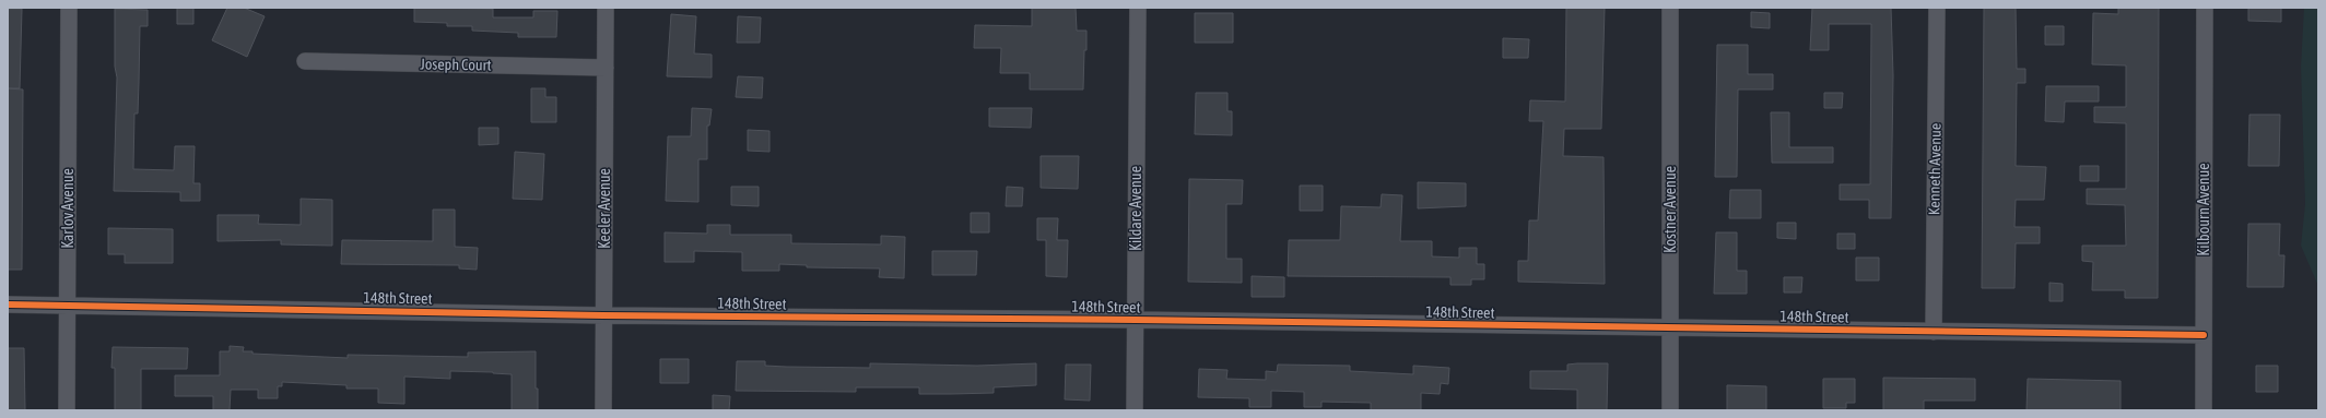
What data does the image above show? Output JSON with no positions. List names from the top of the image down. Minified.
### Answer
{"streets":{"street":["Joseph Court","Kenneth Avenue","Karlov Avenue","Keeler Avenue","Kildare Avenue","Kostner Avenue","Kilbourn Avenue","148th Street"]},"crossings":[["Joseph Court","Keeler Avenue"],["Kenneth Avenue","148th Street"],["Karlov Avenue","148th Street"],["Keeler Avenue","148th Street"],["Kildare Avenue","148th Street"],["Kostner Avenue","148th Street"],["Kilbourn Avenue","148th Street"]]}
